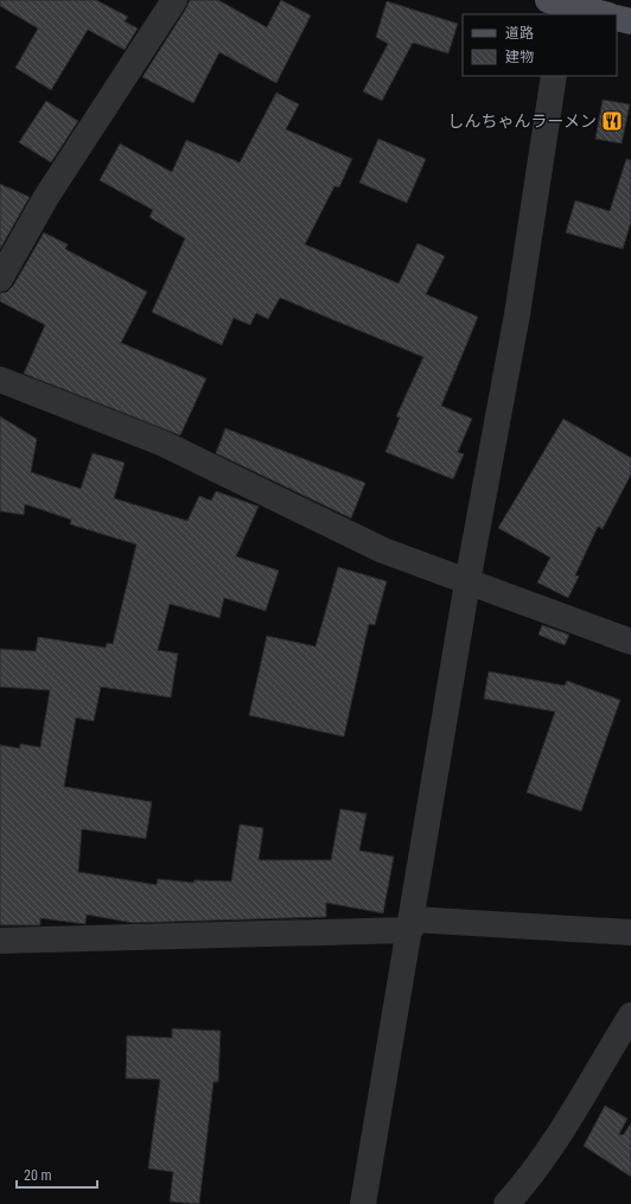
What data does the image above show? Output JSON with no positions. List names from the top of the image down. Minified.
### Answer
{"places":{"restaurant":["しんちゃんラーメン"]},"legend":["道路","建物"],"scale_bar":"20 m"}
